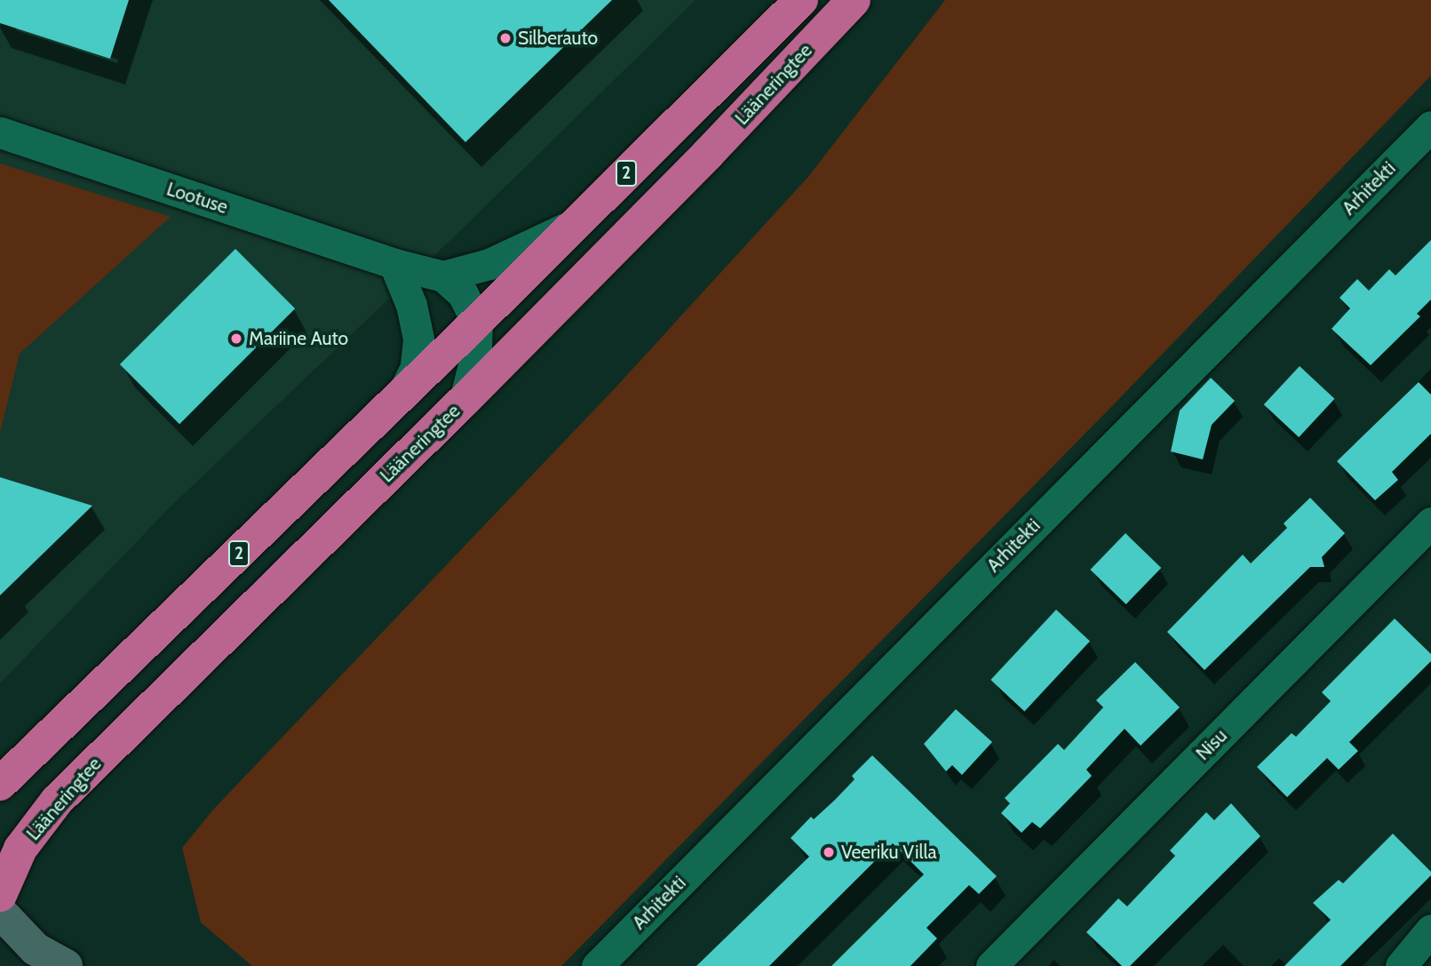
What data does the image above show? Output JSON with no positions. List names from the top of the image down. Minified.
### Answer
{"streets":{"highway":["Lääneringtee","2"],"street":["Arhitekti","Lootuse","Nisu"]},"places":["Silberauto","Mariine Auto","Veeriku Villa"]}
